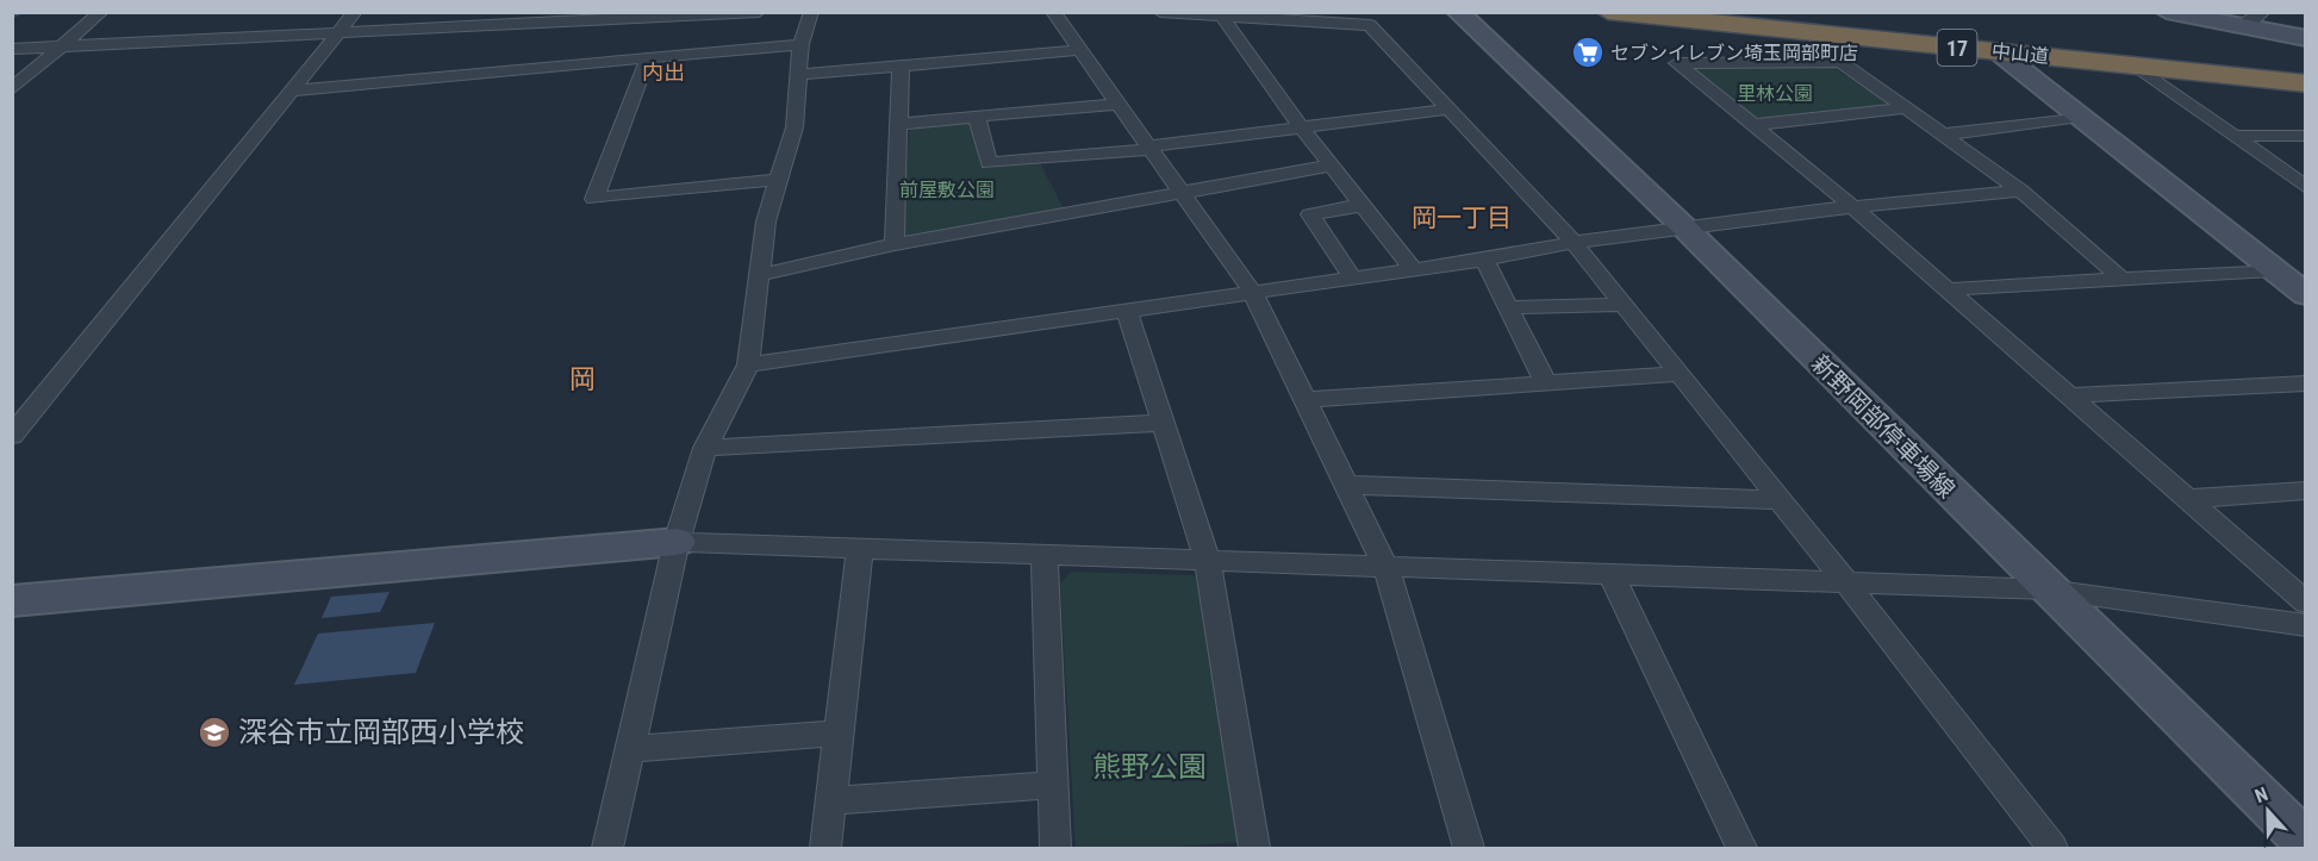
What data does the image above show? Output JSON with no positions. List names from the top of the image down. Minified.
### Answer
{"streets":{"highway":["17","中山道"],"main road":["新野岡部停車場線"]},"districts":["内出","岡一丁目","岡"],"parks":["里林公園","前屋敷公園","熊野公園"],"places":{"supermarket":["セブンイレブン埼玉岡部町店"],"school or university":["深谷市立岡部西小学校"]},"north":"top"}
